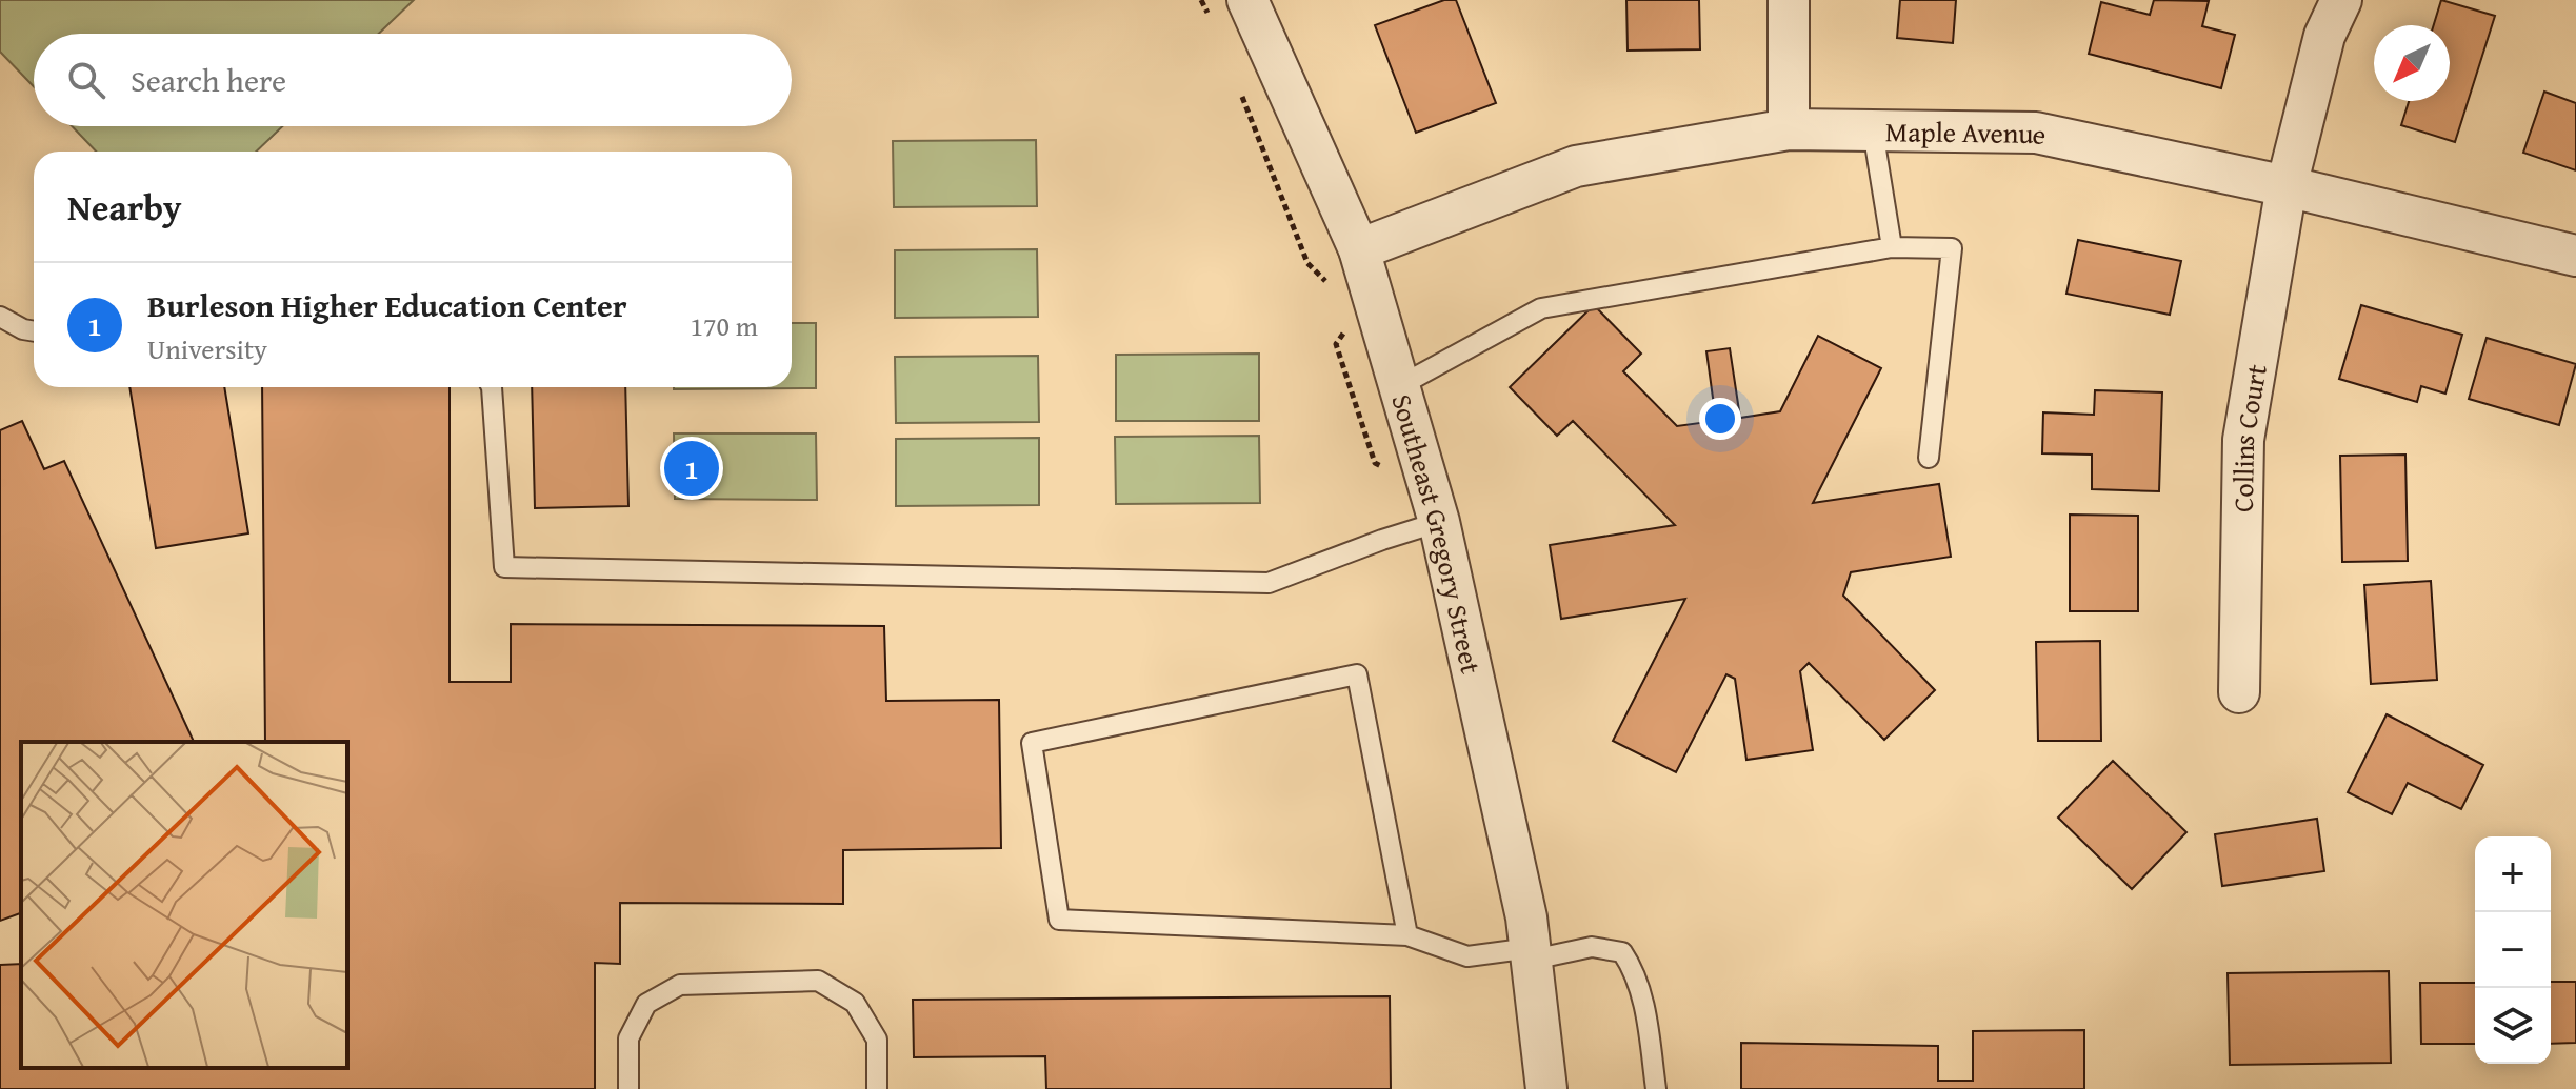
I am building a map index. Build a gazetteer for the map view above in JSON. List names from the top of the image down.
{
  "streets": {
    "street": ["Maple Avenue", "Collins Court", "Southeast Gregory Street"]
  },
  "crossings": [
    ["Maple Avenue", "Collins Court"],
    ["Maple Avenue", "Southeast Gregory Street"]
  ],
  "north": "bottom left",
  "page": {
    "search": "Search here",
    "heading": "Nearby",
    "list": [
      {
        "mark": "1",
        "name": "Burleson Higher Education Center",
        "note": "University",
        "value": "170 m"
      }
    ],
    "pins": "1",
    "map_buttons": ["+", "−"]
  }
}
